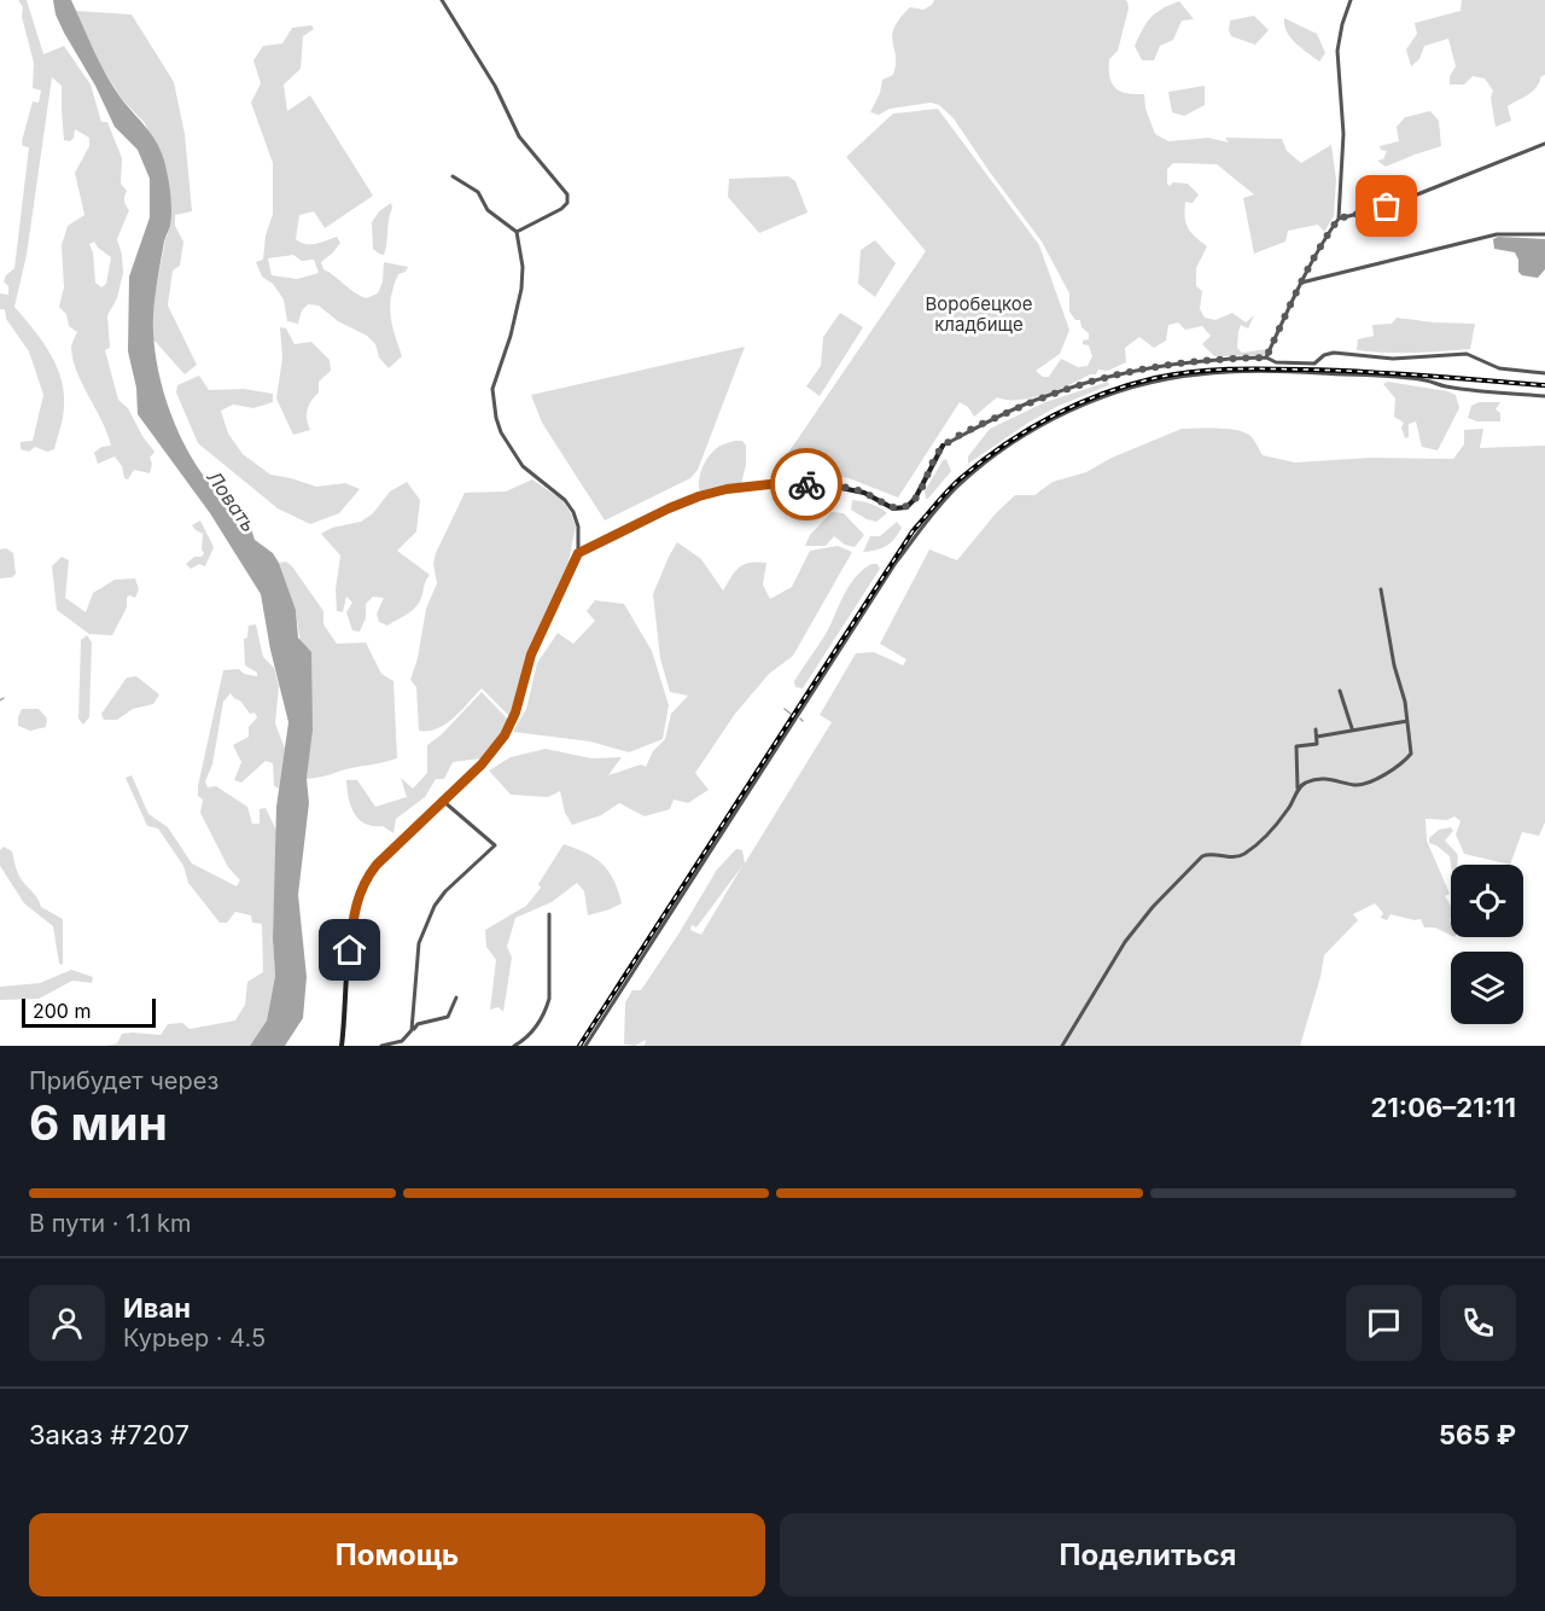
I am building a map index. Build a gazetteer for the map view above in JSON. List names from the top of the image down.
{
  "water": ["Ловать"],
  "parks": ["Воробецкое кладбище"],
  "scale_bar": "200 m",
  "page": {
    "scale": "200 m",
    "heading": ["6 мин", "Прибудет через", "21:06–21:11"],
    "panel": [
      "Иван",
      "Курьер · 4.5",
      "Заказ #7207",
      "565 ₽"
    ],
    "bar": "В пути · 1.1 km",
    "buttons": ["Помощь", "Поделиться"]
  }
}
